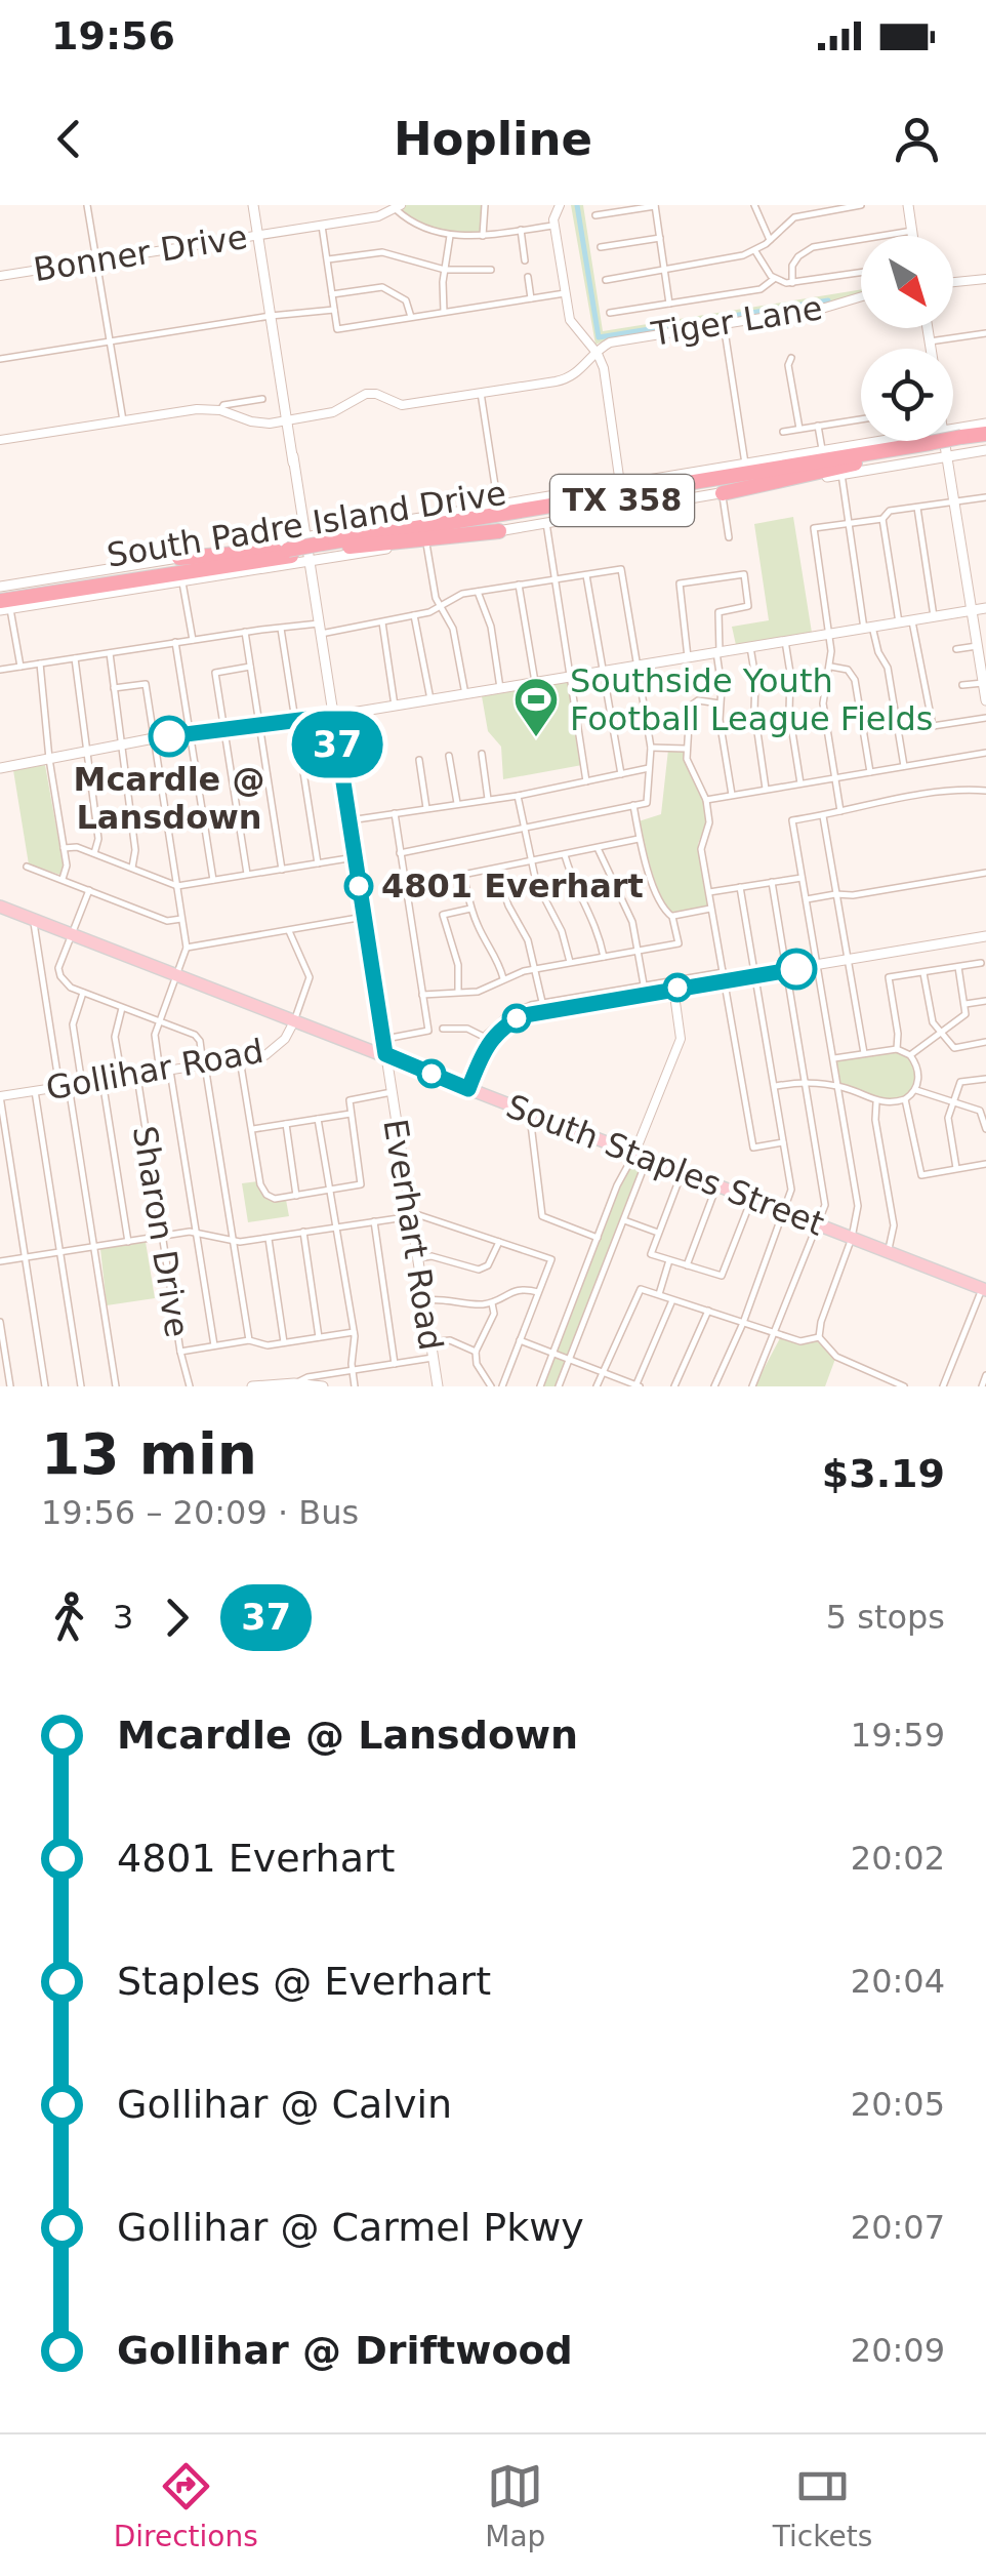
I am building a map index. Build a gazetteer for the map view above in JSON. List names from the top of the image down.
{
  "streets": {
    "highway": ["TX 358", "South Padre Island Drive"],
    "main road": ["South Staples Street", "Everhart Road"],
    "street": [
      "Bonner Drive",
      "Tiger Lane",
      "Gollihar Road",
      "Sharon Drive"
    ]
  },
  "crossings": [
    ["Gollihar Road", "South Staples Street"],
    ["Gollihar Road", "Sharon Drive"],
    ["South Staples Street", "Everhart Road"]
  ],
  "places": {
    "other": ["Mcardle @ Lansdown", "4801 Everhart"],
    "sports": ["Southside Youth Football League Fields"]
  },
  "lines": ["bus line 37"],
  "north": "bottom right",
  "page": {
    "status": "19:56",
    "header": "Hopline",
    "on_map": "37",
    "heading": ["13 min", "19:56 – 20:09 · Bus", "$3.19"],
    "legs": ["3", "37", "5 stops"],
    "list": [
      {
        "name": "Mcardle @ Lansdown",
        "value": "19:59"
      },
      {
        "name": "4801 Everhart",
        "value": "20:02"
      },
      {
        "name": "Staples @ Everhart",
        "value": "20:04"
      },
      {
        "name": "Gollihar @ Calvin",
        "value": "20:05"
      },
      {
        "name": "Gollihar @ Carmel Pkwy",
        "value": "20:07"
      },
      {
        "name": "Gollihar @ Driftwood",
        "value": "20:09"
      }
    ],
    "tabs": ["Directions", "Map", "Tickets"]
  }
}
